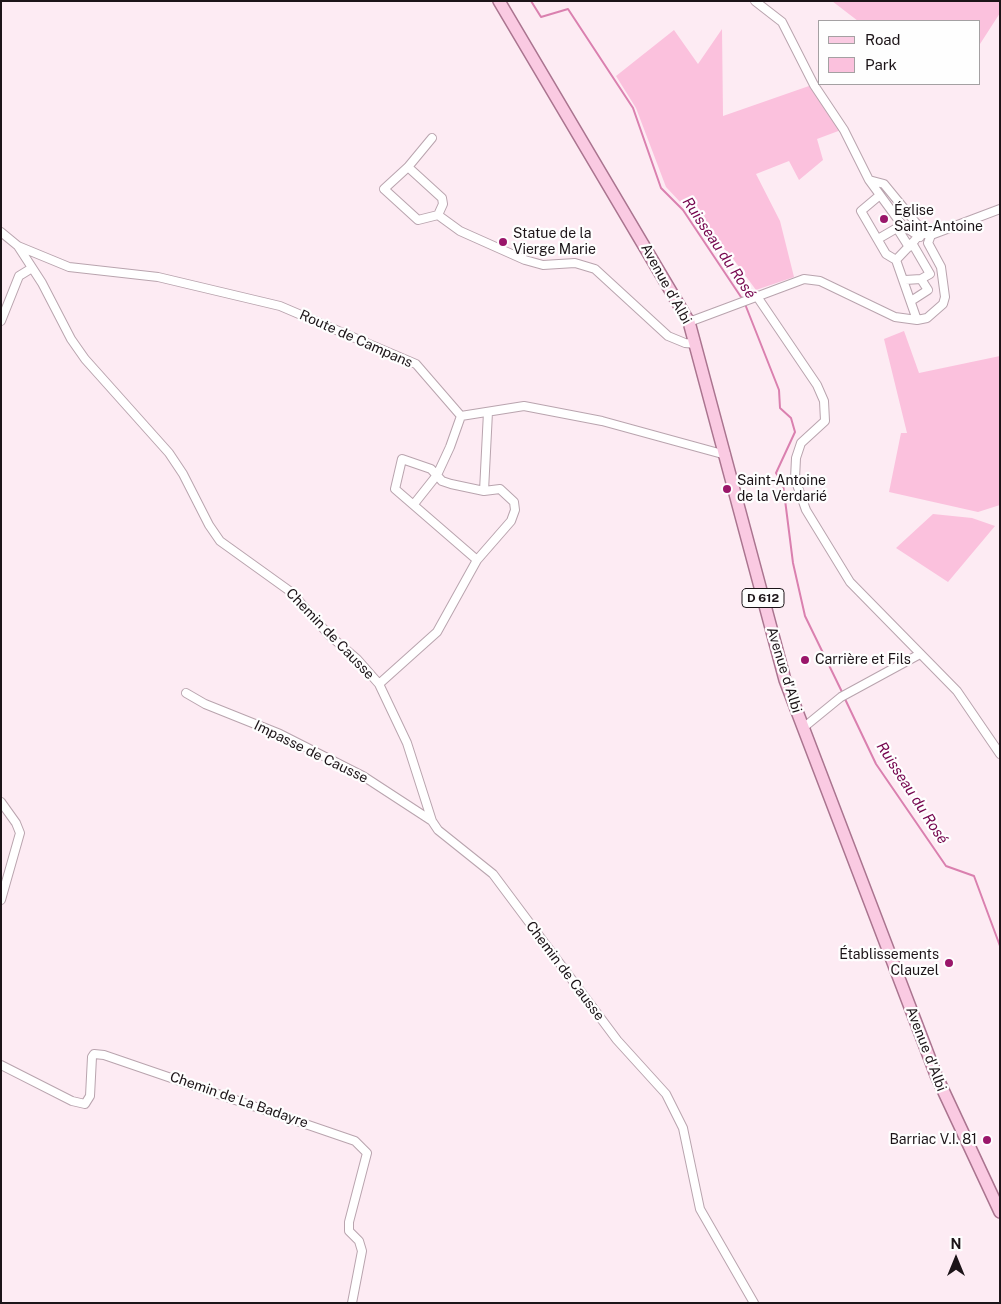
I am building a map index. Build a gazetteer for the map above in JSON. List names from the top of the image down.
{
  "streets": {
    "main road": ["Avenue d'Albi", "D 612"],
    "street": [
      "Route de Campans",
      "Chemin de Causse",
      "Impasse de Causse",
      "Chemin de La Badayre"
    ]
  },
  "crossings": [
    ["Route de Campans", "Chemin de Causse"],
    ["Chemin de Causse", "Impasse de Causse"]
  ],
  "water": ["Ruisseau du Rosé"],
  "places": [
    "Église Saint-Antoine",
    "Statue de la Vierge Marie",
    "Saint-Antoine de la Verdarié",
    "Carrière et Fils",
    "Établissements Clauzel",
    "Barriac V.I. 81"
  ],
  "legend": ["Road", "Park"],
  "north": "top"
}
